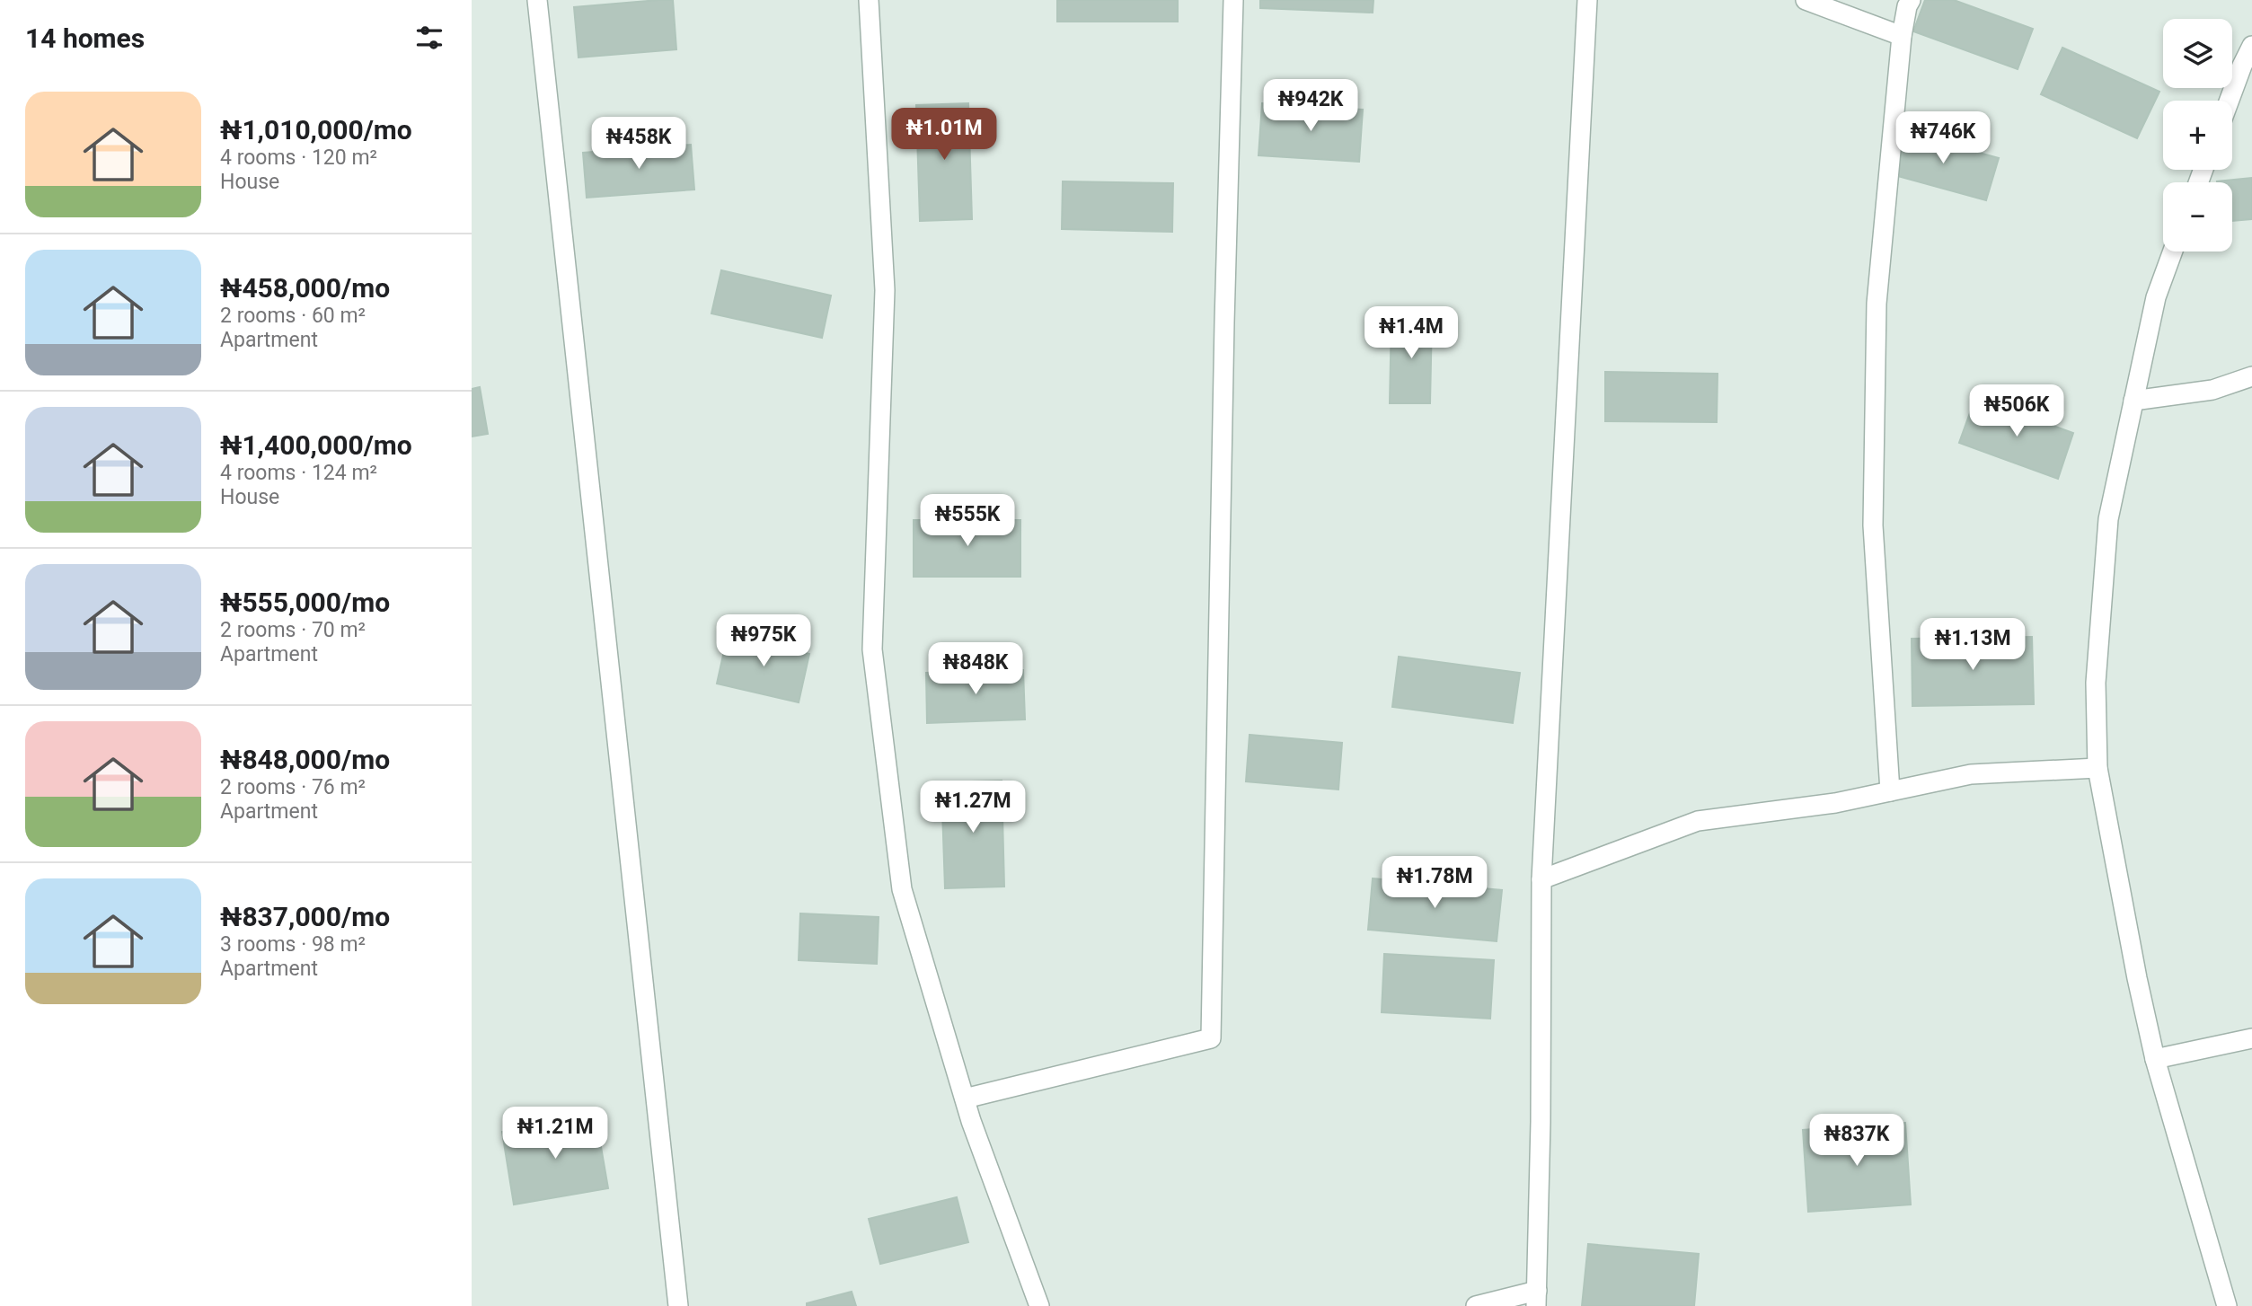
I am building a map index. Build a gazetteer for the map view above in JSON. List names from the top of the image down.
{
  "page": {
    "heading": "14 homes",
    "map_buttons": ["+", "−"],
    "list": [
      {
        "name": "₦1,010,000/mo",
        "note": "4 rooms · 120 m² · House"
      },
      {
        "name": "₦458,000/mo",
        "note": "2 rooms · 60 m² · Apartment"
      },
      {
        "name": "₦1,400,000/mo",
        "note": "4 rooms · 124 m² · House"
      },
      {
        "name": "₦555,000/mo",
        "note": "2 rooms · 70 m² · Apartment"
      },
      {
        "name": "₦848,000/mo",
        "note": "2 rooms · 76 m² · Apartment"
      },
      {
        "name": "₦837,000/mo",
        "note": "3 rooms · 98 m² · Apartment"
      }
    ],
    "price": [
      "₦942K",
      "₦1.01M",
      "₦746K",
      "₦458K",
      "₦1.4M",
      "₦506K",
      "₦555K",
      "₦975K",
      "₦1.13M",
      "₦848K",
      "₦1.27M",
      "₦1.78M",
      "₦1.21M",
      "₦837K"
    ]
  }
}
